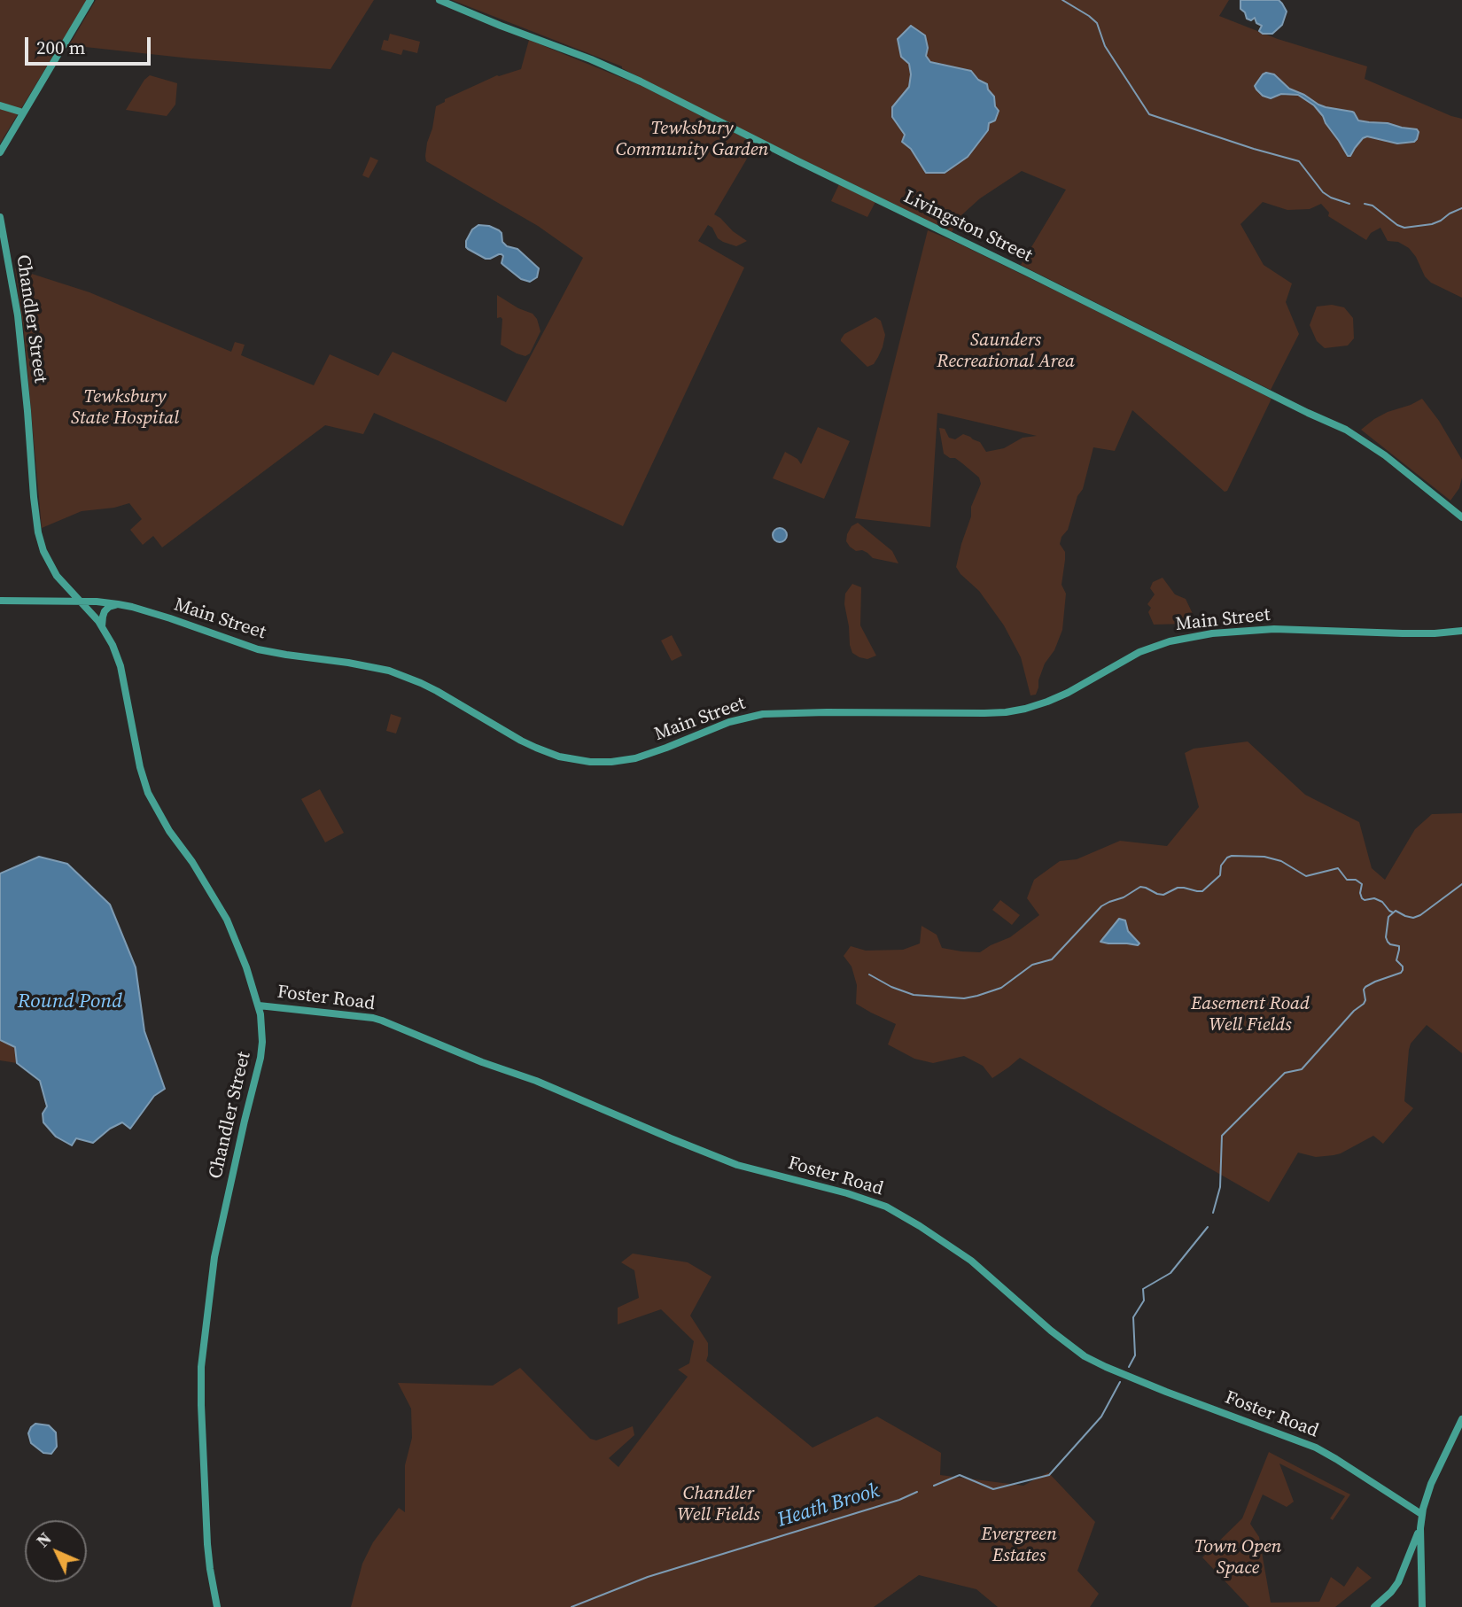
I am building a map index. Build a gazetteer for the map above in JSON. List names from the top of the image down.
{
  "streets": {
    "main road": [
      "Livingston Street",
      "Chandler Street",
      "Main Street",
      "Foster Road"
    ]
  },
  "crossings": [
    ["Chandler Street", "Main Street"],
    ["Chandler Street", "Foster Road"]
  ],
  "water": ["Round Pond", "Heath Brook"],
  "parks": [
    "Tewksbury Community Garden",
    "Saunders Recreational Area",
    "Tewksbury State Hospital",
    "Easement Road Well Fields",
    "Chandler Well Fields",
    "Evergreen Estates",
    "Town Open Space"
  ],
  "scale_bar": "200 m",
  "north": "top left"
}
